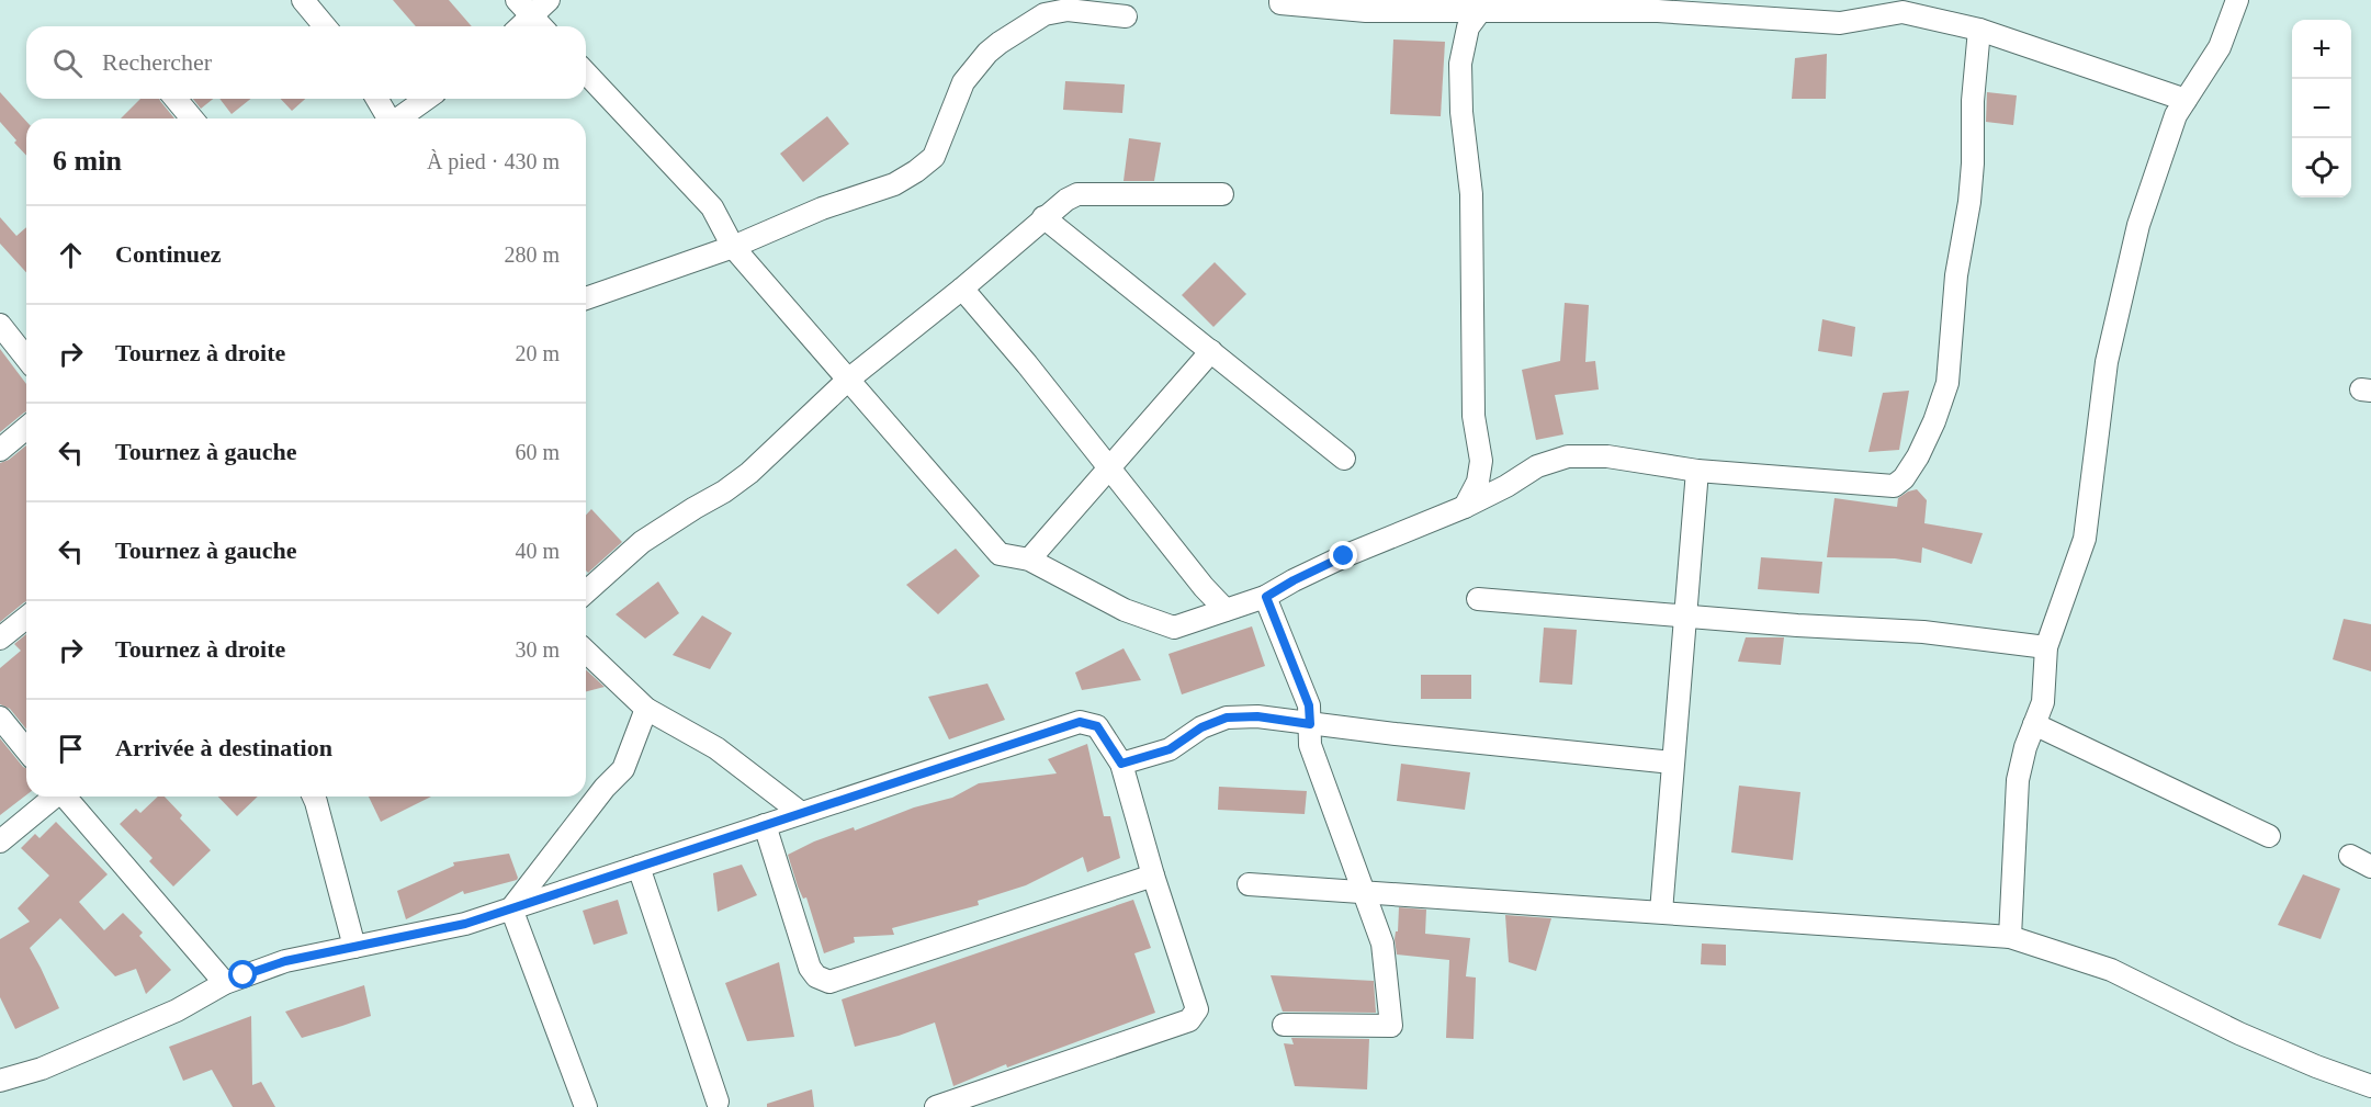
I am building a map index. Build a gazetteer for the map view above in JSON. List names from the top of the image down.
{
  "page": {
    "map_buttons": ["+", "−"],
    "search": "Rechercher",
    "heading": ["6 min", "À pied · 430 m"],
    "list": [
      ["Continuez", "280 m"],
      ["Tournez à droite", "20 m"],
      ["Tournez à gauche", "60 m"],
      ["Tournez à gauche", "40 m"],
      ["Tournez à droite", "30 m"],
      "Arrivée à destination"
    ]
  }
}
